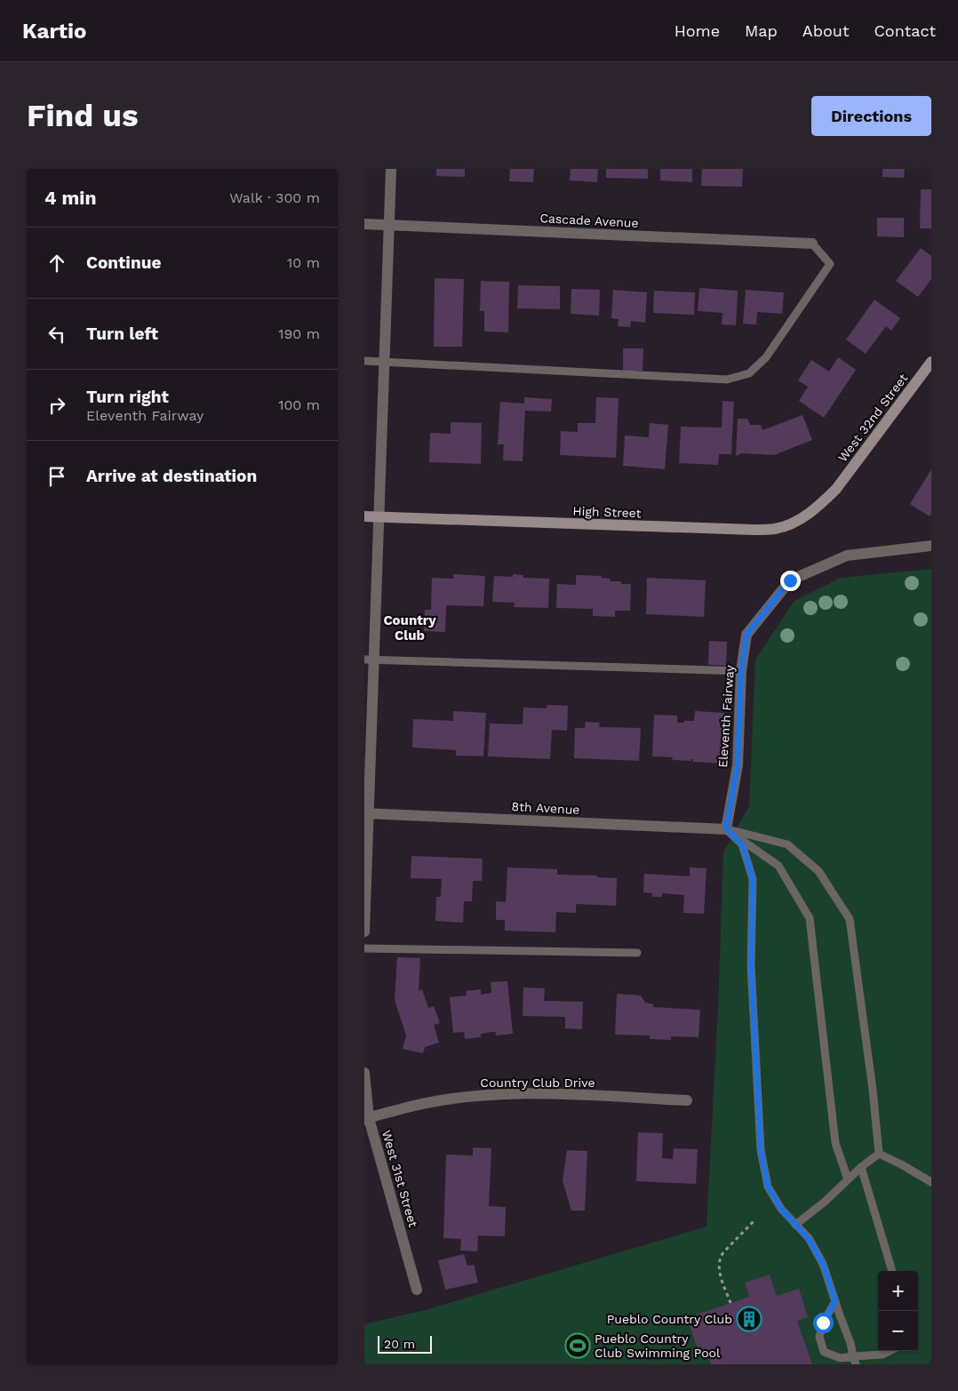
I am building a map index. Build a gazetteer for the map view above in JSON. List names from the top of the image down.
{
  "streets": {
    "street": [
      "Cascade Avenue",
      "West 32nd Street",
      "High Street",
      "Eleventh Fairway",
      "8th Avenue",
      "Country Club Drive",
      "West 31st Street"
    ]
  },
  "crossings": [
    ["West 32nd Street", "High Street"],
    ["Eleventh Fairway", "8th Avenue"],
    ["Country Club Drive", "West 31st Street"]
  ],
  "districts": ["Country Club"],
  "places": {
    "building": ["Pueblo Country Club"],
    "sports": ["Pueblo Country Club Swimming Pool"]
  },
  "scale_bar": "20 m",
  "page": {
    "header": "Kartio",
    "nav": [
      "Home",
      "Map",
      "About",
      "Contact"
    ],
    "buttons": "Directions",
    "title": "Find us",
    "heading": ["4 min", "Walk · 300 m"],
    "list": [
      ["Continue", "10 m"],
      ["Turn left", "190 m"],
      ["Turn right", "Eleventh Fairway", "100 m"],
      "Arrive at destination"
    ],
    "map_buttons": ["+", "−"],
    "scale": "20 m"
  }
}
